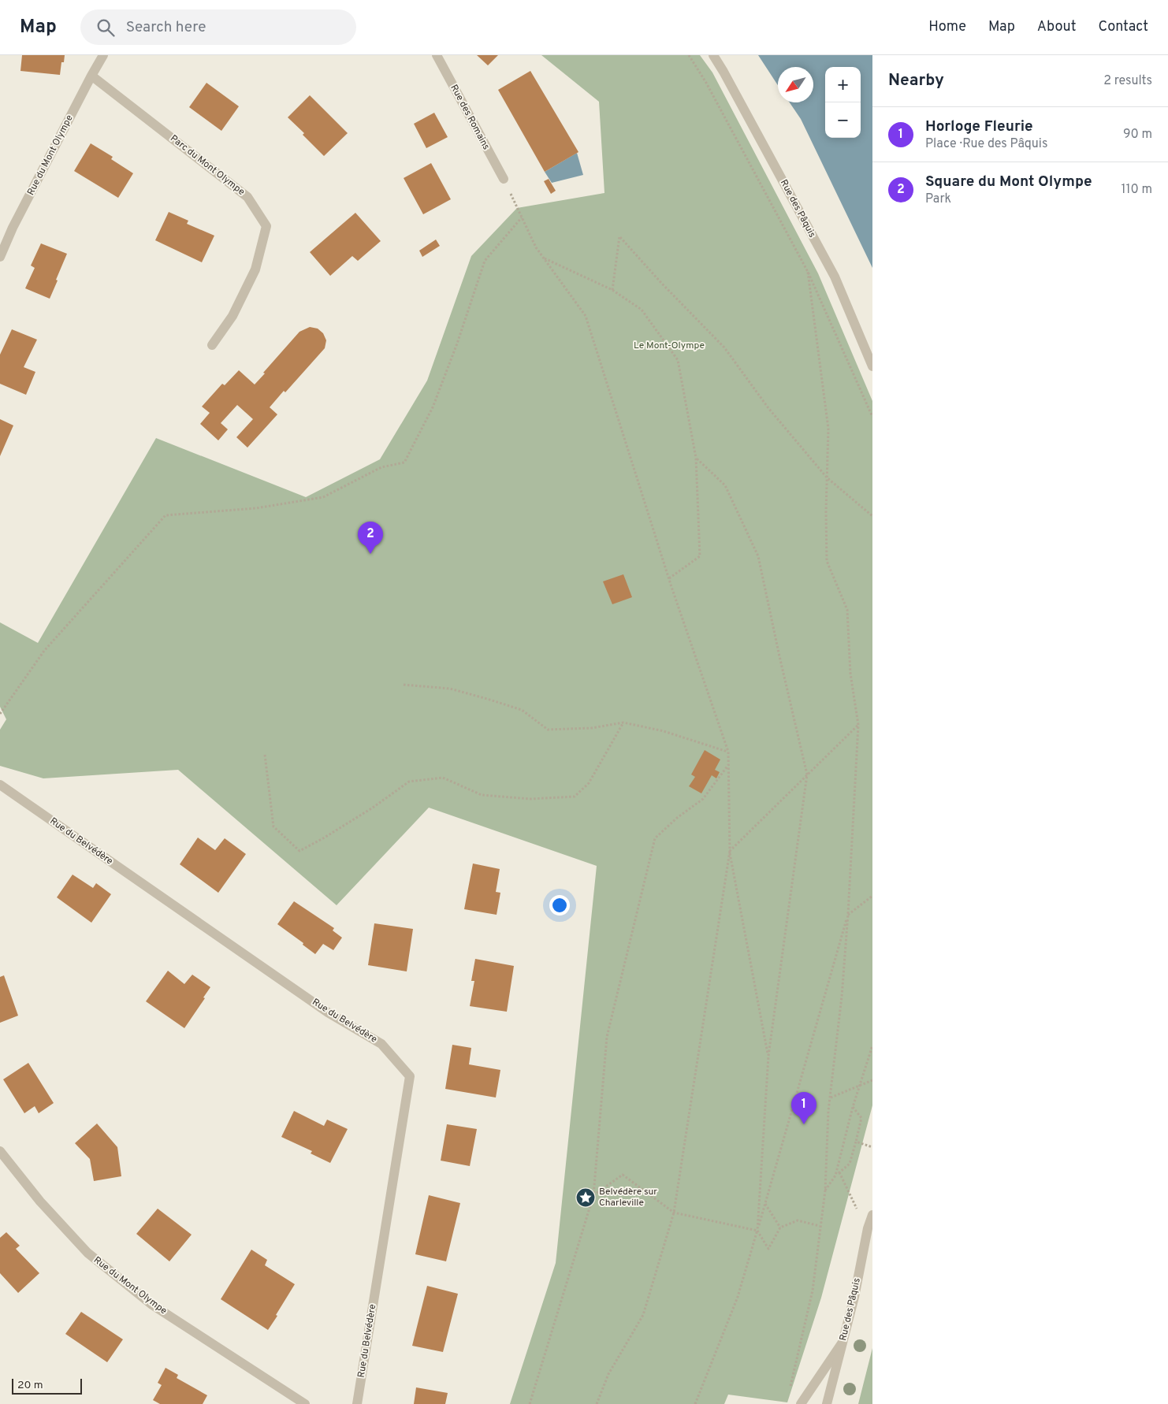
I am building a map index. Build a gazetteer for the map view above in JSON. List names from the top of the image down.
{
  "streets": {
    "street": [
      "Rue des Romains",
      "Rue du Mont Olympe",
      "Parc du Mont Olympe",
      "Rue des Pâquis",
      "Rue du Belvédère"
    ]
  },
  "crossings": [
    ["Rue du Mont Olympe", "Parc du Mont Olympe"]
  ],
  "parks": ["Le Mont-Olympe"],
  "places": {
    "place": ["Belvédère sur Charleville"]
  },
  "scale_bar": "20 m",
  "north": "bottom left",
  "page": {
    "header": "Map",
    "search": "Search here",
    "nav": [
      "Home",
      "Map",
      "About",
      "Contact"
    ],
    "heading": ["Nearby", "2 results"],
    "map_buttons": ["+", "−"],
    "list": [
      {
        "mark": "1",
        "name": "Horloge Fleurie",
        "note": "Place · Rue des Pâquis",
        "value": "90 m"
      },
      {
        "mark": "2",
        "name": "Square du Mont Olympe",
        "note": "Park",
        "value": "110 m"
      }
    ],
    "pins": ["2", "1"],
    "scale": "20 m"
  }
}
